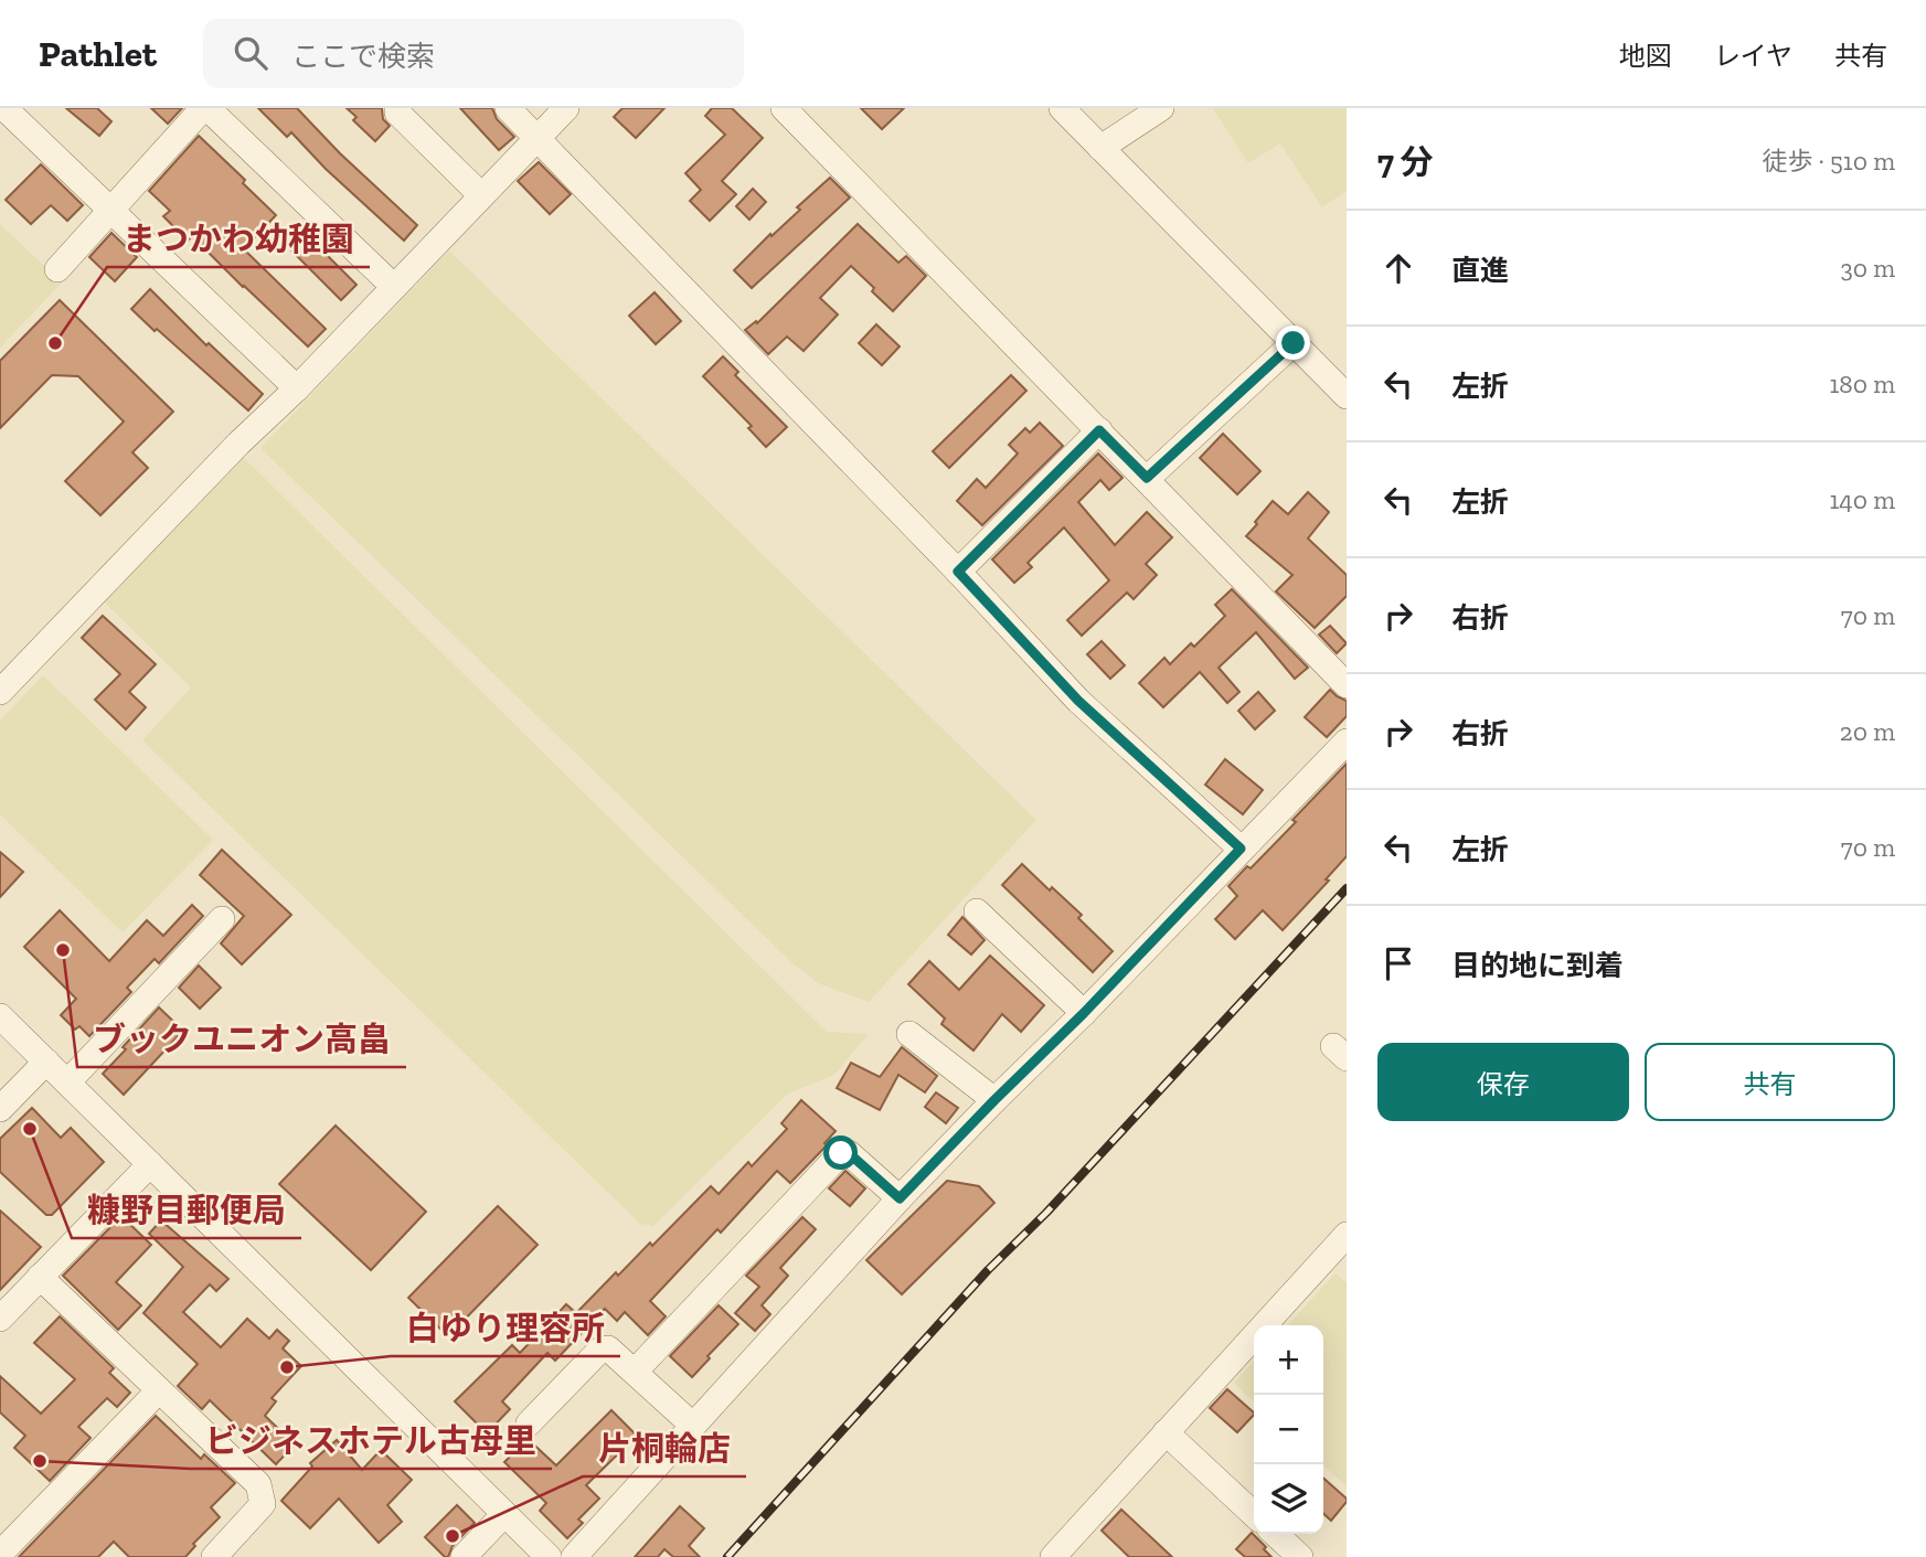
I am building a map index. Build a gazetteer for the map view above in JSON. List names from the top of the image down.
{
  "places": [
    "まつかわ幼稚園",
    "ブックユニオン高畠",
    "糠野目郵便局",
    "白ゆり理容所",
    "ビジネスホテル古母里",
    "片桐輪店"
  ],
  "page": {
    "header": "Pathlet",
    "search": "ここで検索",
    "nav": ["地図", "レイヤ", "共有"],
    "heading": ["7 分", "徒歩 · 510 m"],
    "list": [
      ["直進", "30 m"],
      ["左折", "180 m"],
      ["左折", "140 m"],
      ["右折", "70 m"],
      ["右折", "20 m"],
      ["左折", "70 m"],
      "目的地に到着"
    ],
    "buttons": ["保存", "共有"],
    "map_buttons": ["+", "−"]
  }
}
